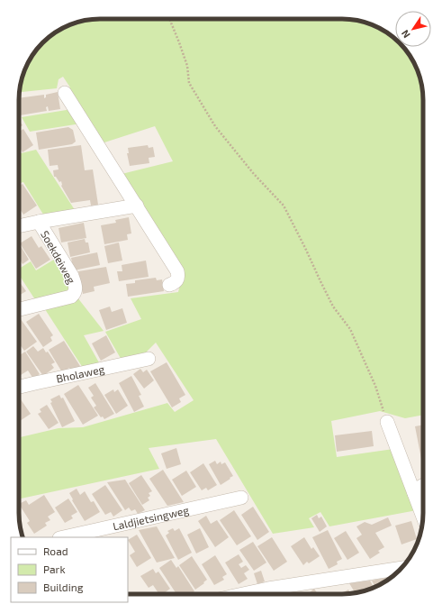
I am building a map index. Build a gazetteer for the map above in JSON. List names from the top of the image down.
{
  "streets": {
    "street": ["Soekdeiweg", "Bholaweg", "Laldjietsingweg"]
  },
  "legend": ["Road", "Park", "Building"],
  "north": "bottom left"
}
